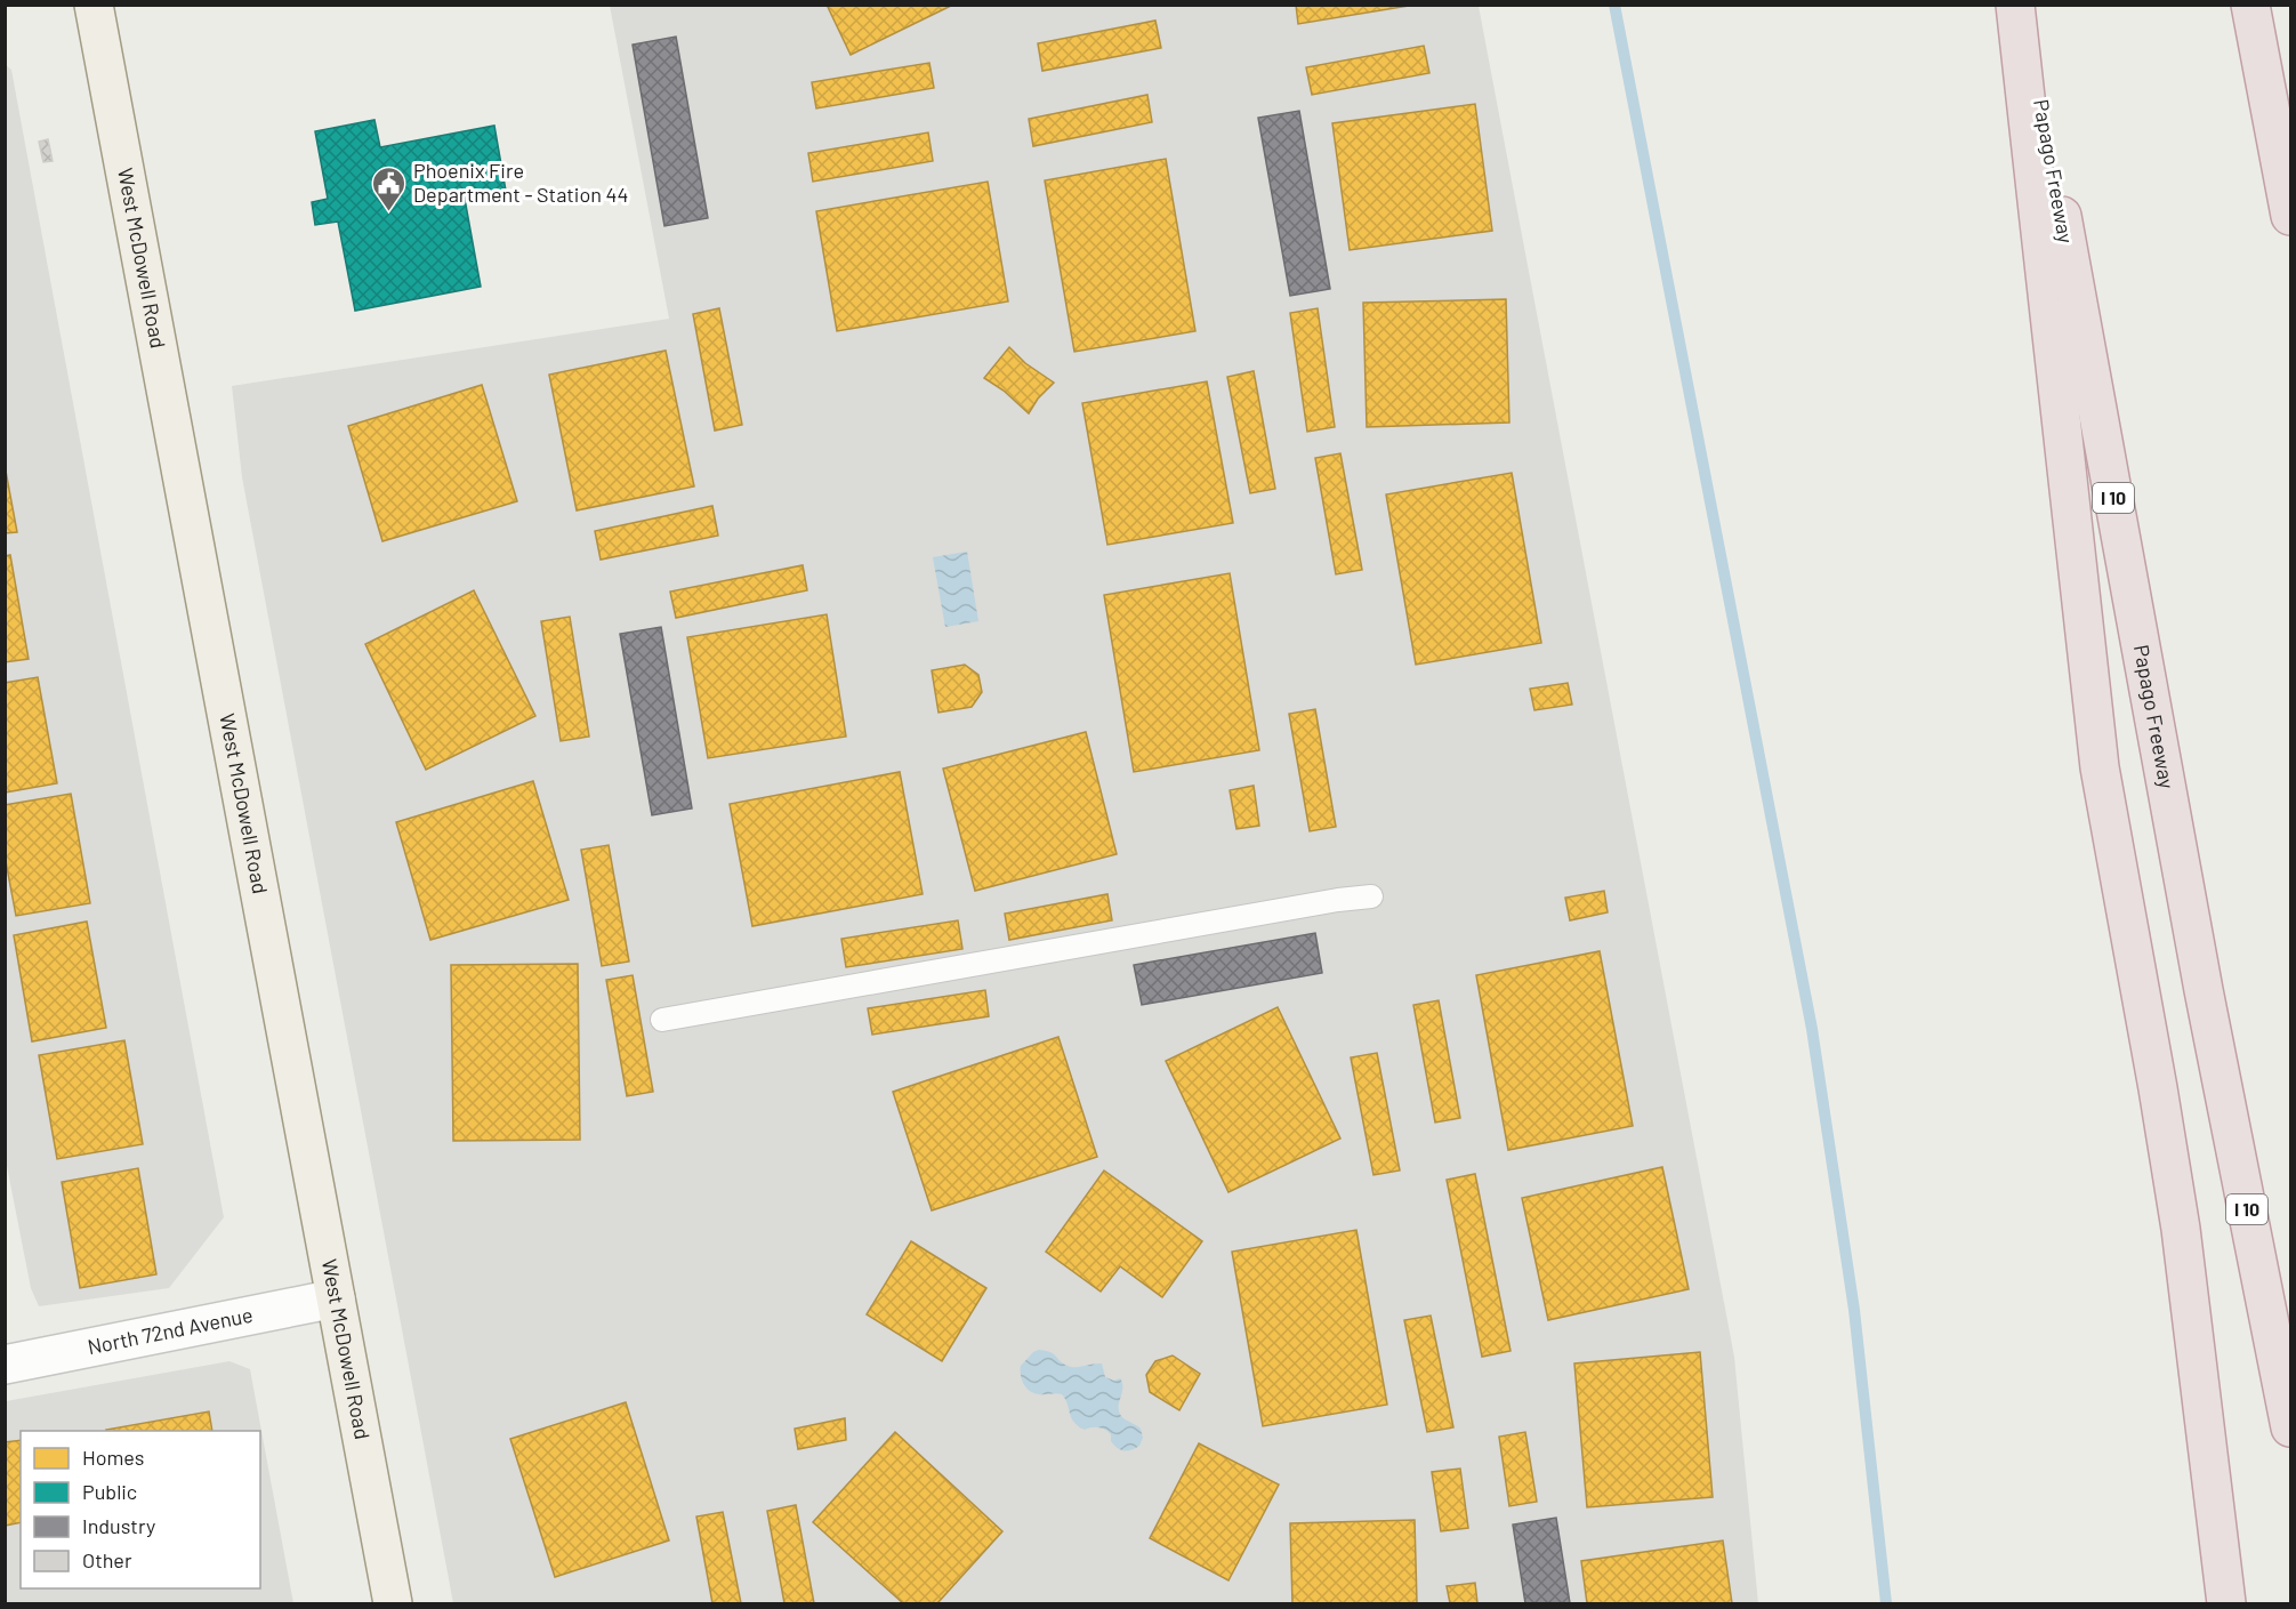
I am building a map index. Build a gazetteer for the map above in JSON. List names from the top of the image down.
{
  "streets": {
    "highway": ["Papago Freeway", "I 10"],
    "main road": ["West McDowell Road"],
    "street": ["North 72nd Avenue"]
  },
  "crossings": [
    ["West McDowell Road", "North 72nd Avenue"]
  ],
  "places": {
    "public building": ["Phoenix Fire Department - Station 44"]
  },
  "legend": [
    "Homes",
    "Public",
    "Industry",
    "Other"
  ]
}
